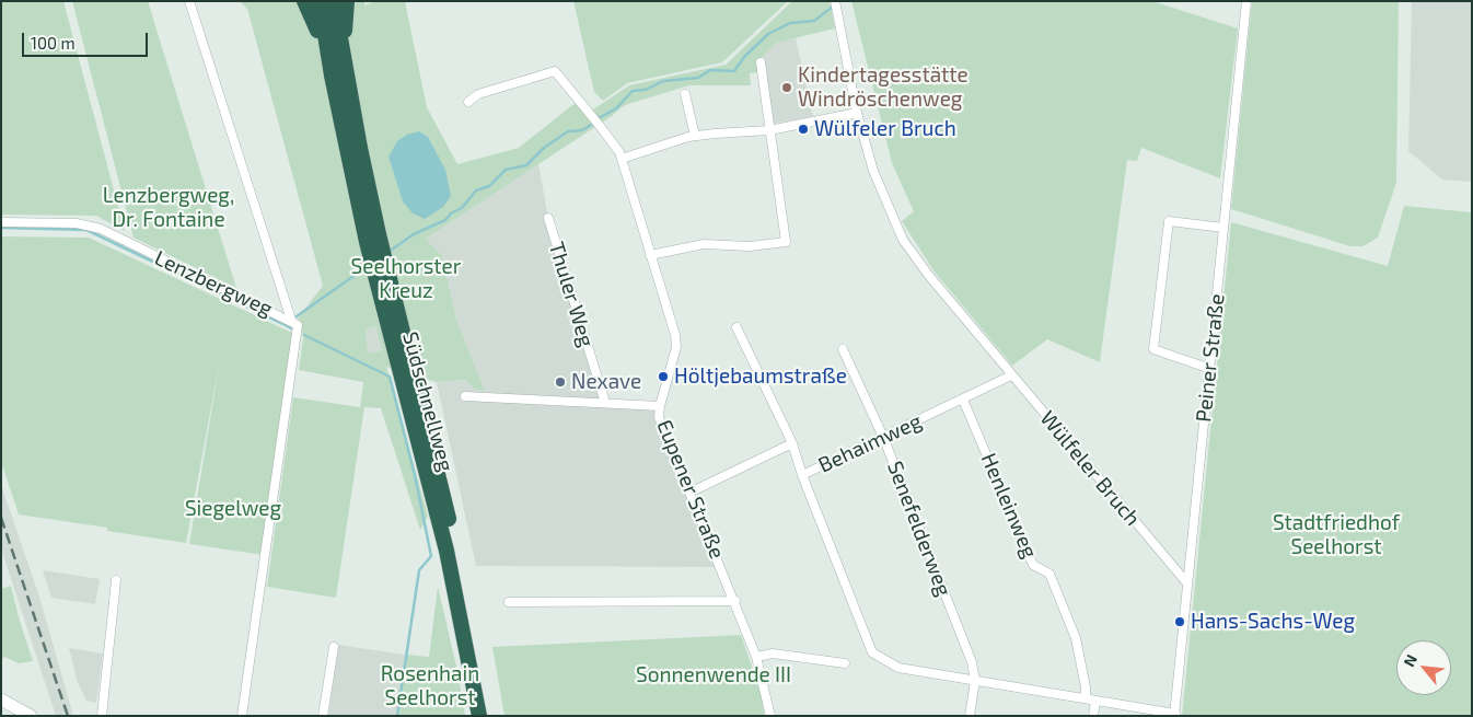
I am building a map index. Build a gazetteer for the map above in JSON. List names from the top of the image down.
{
  "streets": {
    "highway": ["Südschnellweg"],
    "street": [
      "Lenzbergweg",
      "Thuler Weg",
      "Peiner Straße",
      "Behaimweg",
      "Wülfeler Bruch",
      "Eupener Straße",
      "Henleinweg",
      "Senefelderweg"
    ]
  },
  "crossings": [
    ["Thuler Weg", "Eupener Straße"],
    ["Peiner Straße", "Wülfeler Bruch"],
    ["Behaimweg", "Wülfeler Bruch"],
    ["Behaimweg", "Eupener Straße"],
    ["Behaimweg", "Henleinweg"],
    ["Behaimweg", "Senefelderweg"]
  ],
  "parks": [
    "Lenzbergweg, Dr. Fontaine",
    "Seelhorster Kreuz",
    "Siegelweg",
    "Stadtfriedhof Seelhorst",
    "Rosenhain Seelhorst",
    "Sonnenwende III"
  ],
  "places": [
    "Kindertagesstätte Windröschenweg",
    "Wülfeler Bruch",
    "Höltjebaumstraße",
    "Nexave",
    "Hans-Sachs-Weg"
  ],
  "scale_bar": "100 m",
  "north": "top left"
}
